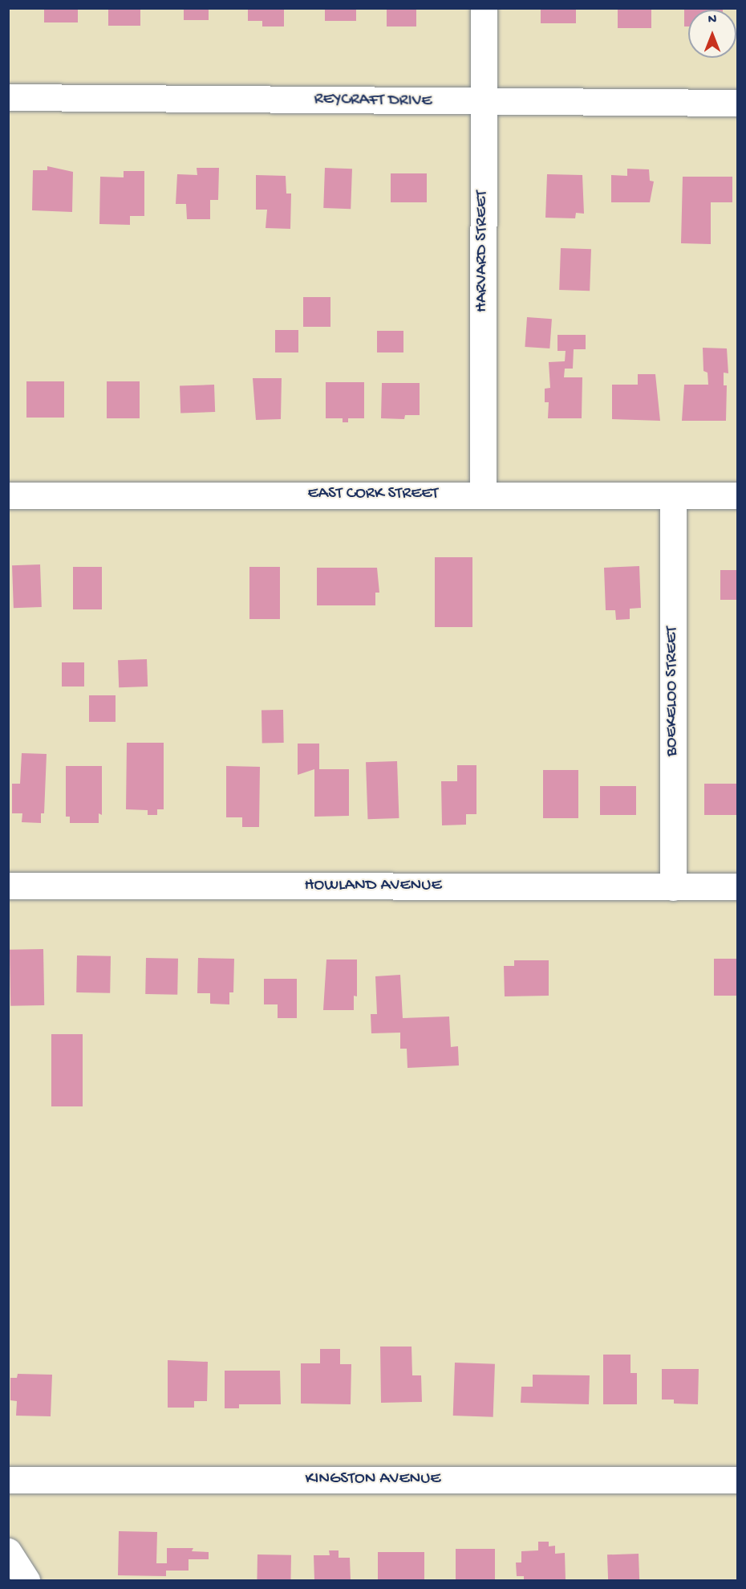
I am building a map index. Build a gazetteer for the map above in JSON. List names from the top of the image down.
{
  "streets": {
    "street": [
      "REYCRAFT DRIVE",
      "HARVARD STREET",
      "EAST CORK STREET",
      "BOEKELOO STREET",
      "HOWLAND AVENUE",
      "KINGSTON AVENUE"
    ]
  },
  "crossings": [
    ["REYCRAFT DRIVE", "HARVARD STREET"],
    ["HARVARD STREET", "EAST CORK STREET"],
    ["EAST CORK STREET", "BOEKELOO STREET"],
    ["BOEKELOO STREET", "HOWLAND AVENUE"]
  ],
  "north": "top"
}
